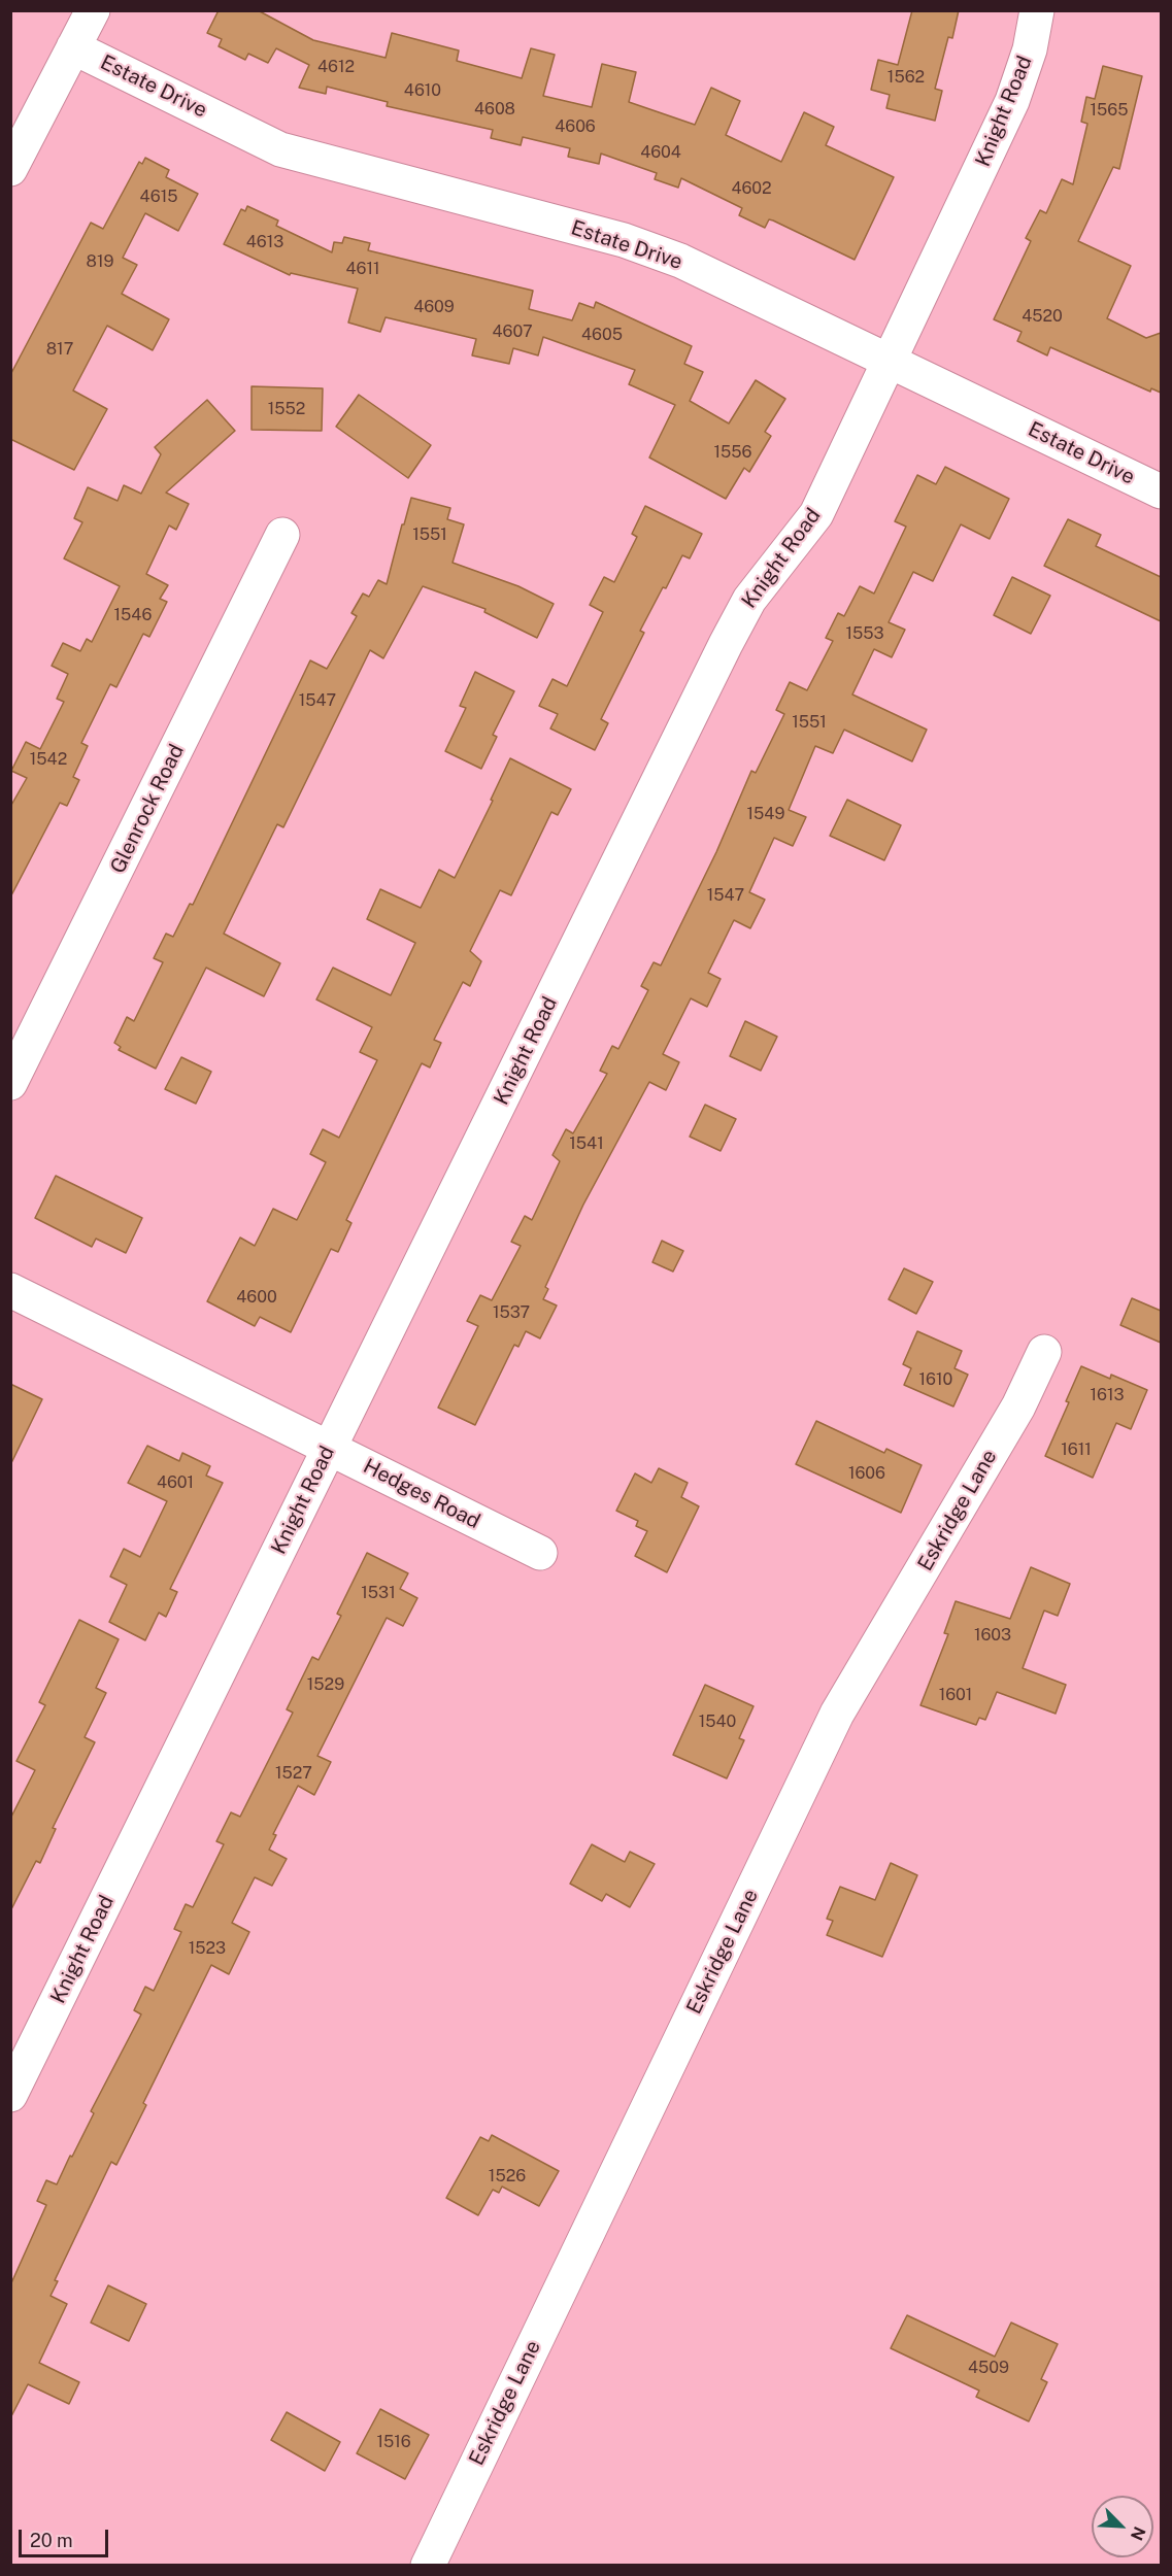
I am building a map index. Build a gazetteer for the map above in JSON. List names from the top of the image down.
{
  "streets": {
    "street": [
      "Estate Drive",
      "Knight Road",
      "Glenrock Road",
      "Hedges Road",
      "Eskridge Lane"
    ]
  },
  "crossings": [
    ["Estate Drive", "Knight Road"],
    ["Knight Road", "Hedges Road"]
  ],
  "house_numbers": [
    "4612",
    "1562",
    "4610",
    "4608",
    "1565",
    "4606",
    "4604",
    "4602",
    "4615",
    "4613",
    "819",
    "4611",
    "4609",
    "4520",
    "4607",
    "4605",
    "817",
    "1552",
    "1556",
    "1551",
    "1546",
    "1553",
    "1547",
    "1551",
    "1542",
    "1549",
    "1547",
    "1541",
    "4600",
    "1537",
    "1610",
    "1613",
    "1611",
    "1606",
    "4601",
    "1531",
    "1603",
    "1529",
    "1601",
    "1540",
    "1527",
    "1523",
    "1526",
    "4509",
    "1516"
  ],
  "scale_bar": "20 m",
  "north": "bottom right"
}
